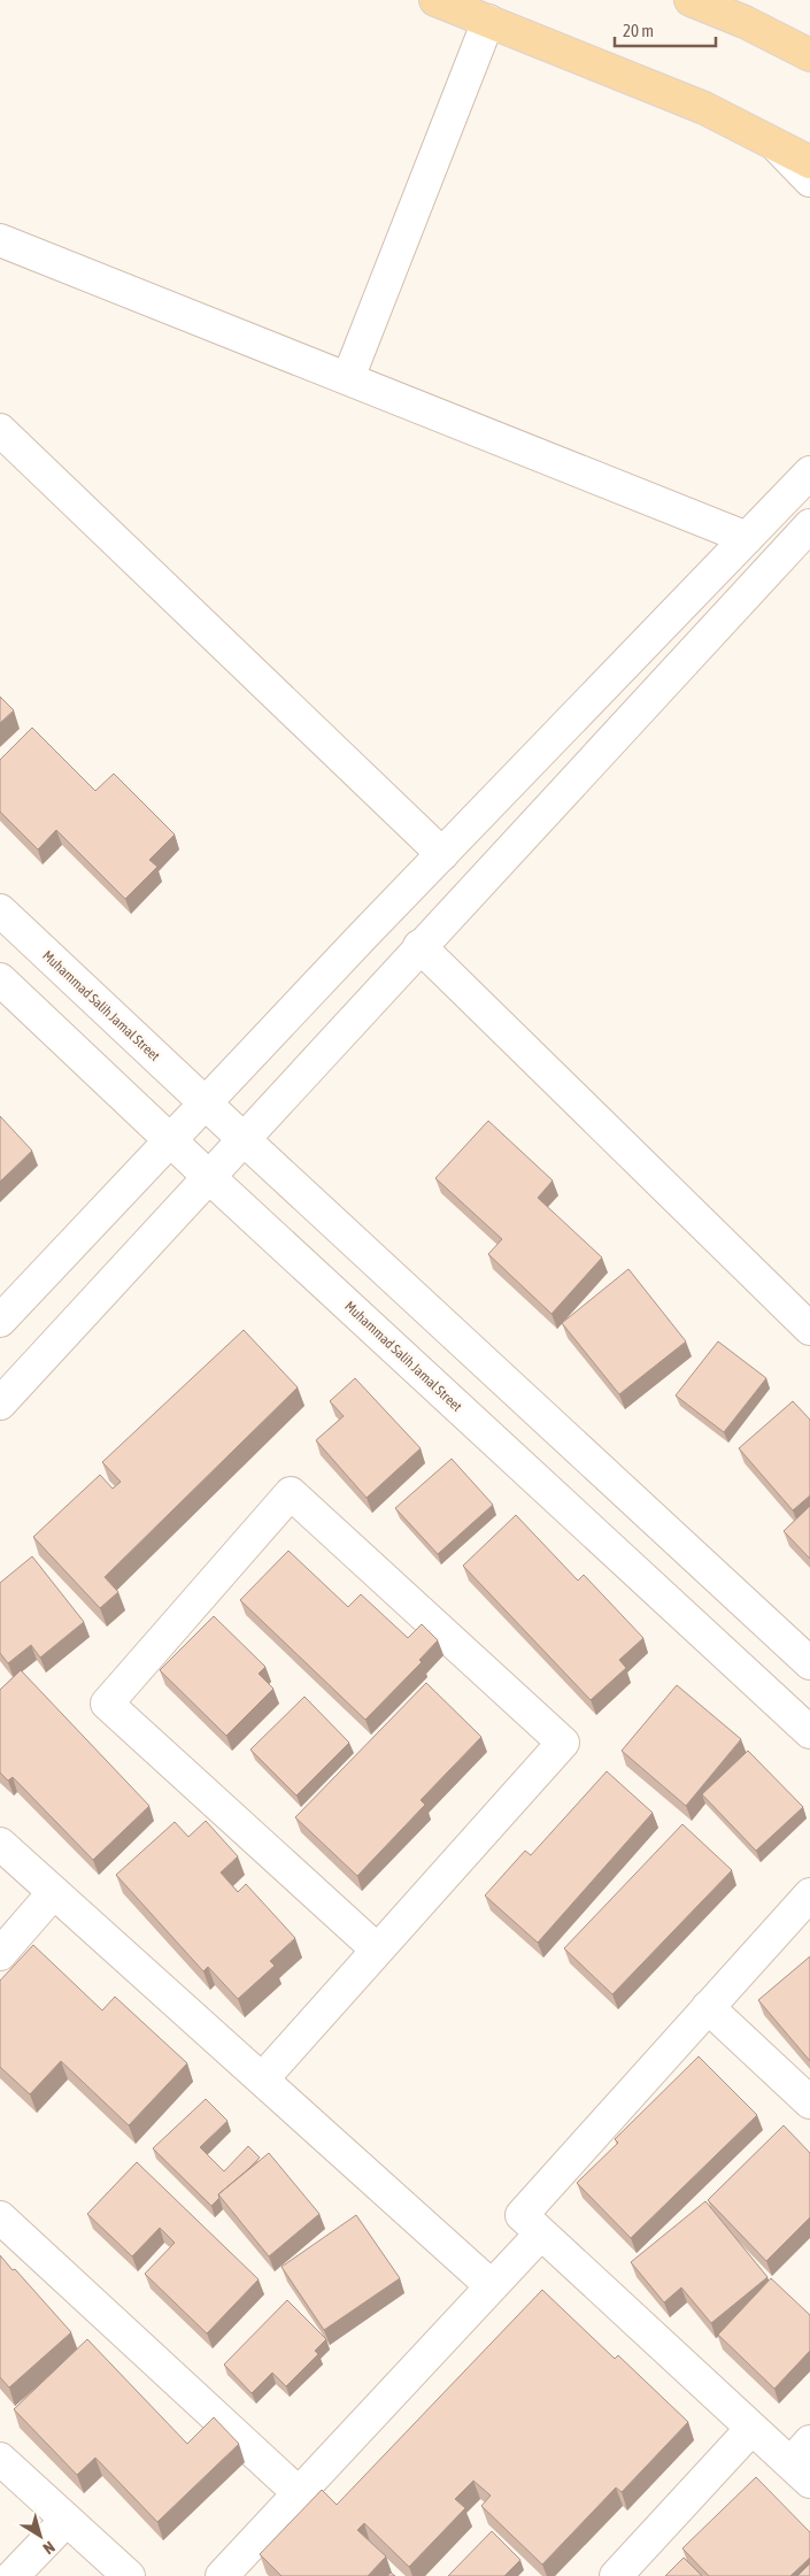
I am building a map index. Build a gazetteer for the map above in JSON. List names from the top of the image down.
{
  "streets": {
    "street": ["Muhammad Salih Jamal Street"]
  },
  "scale_bar": "20 m",
  "north": "bottom right"
}
